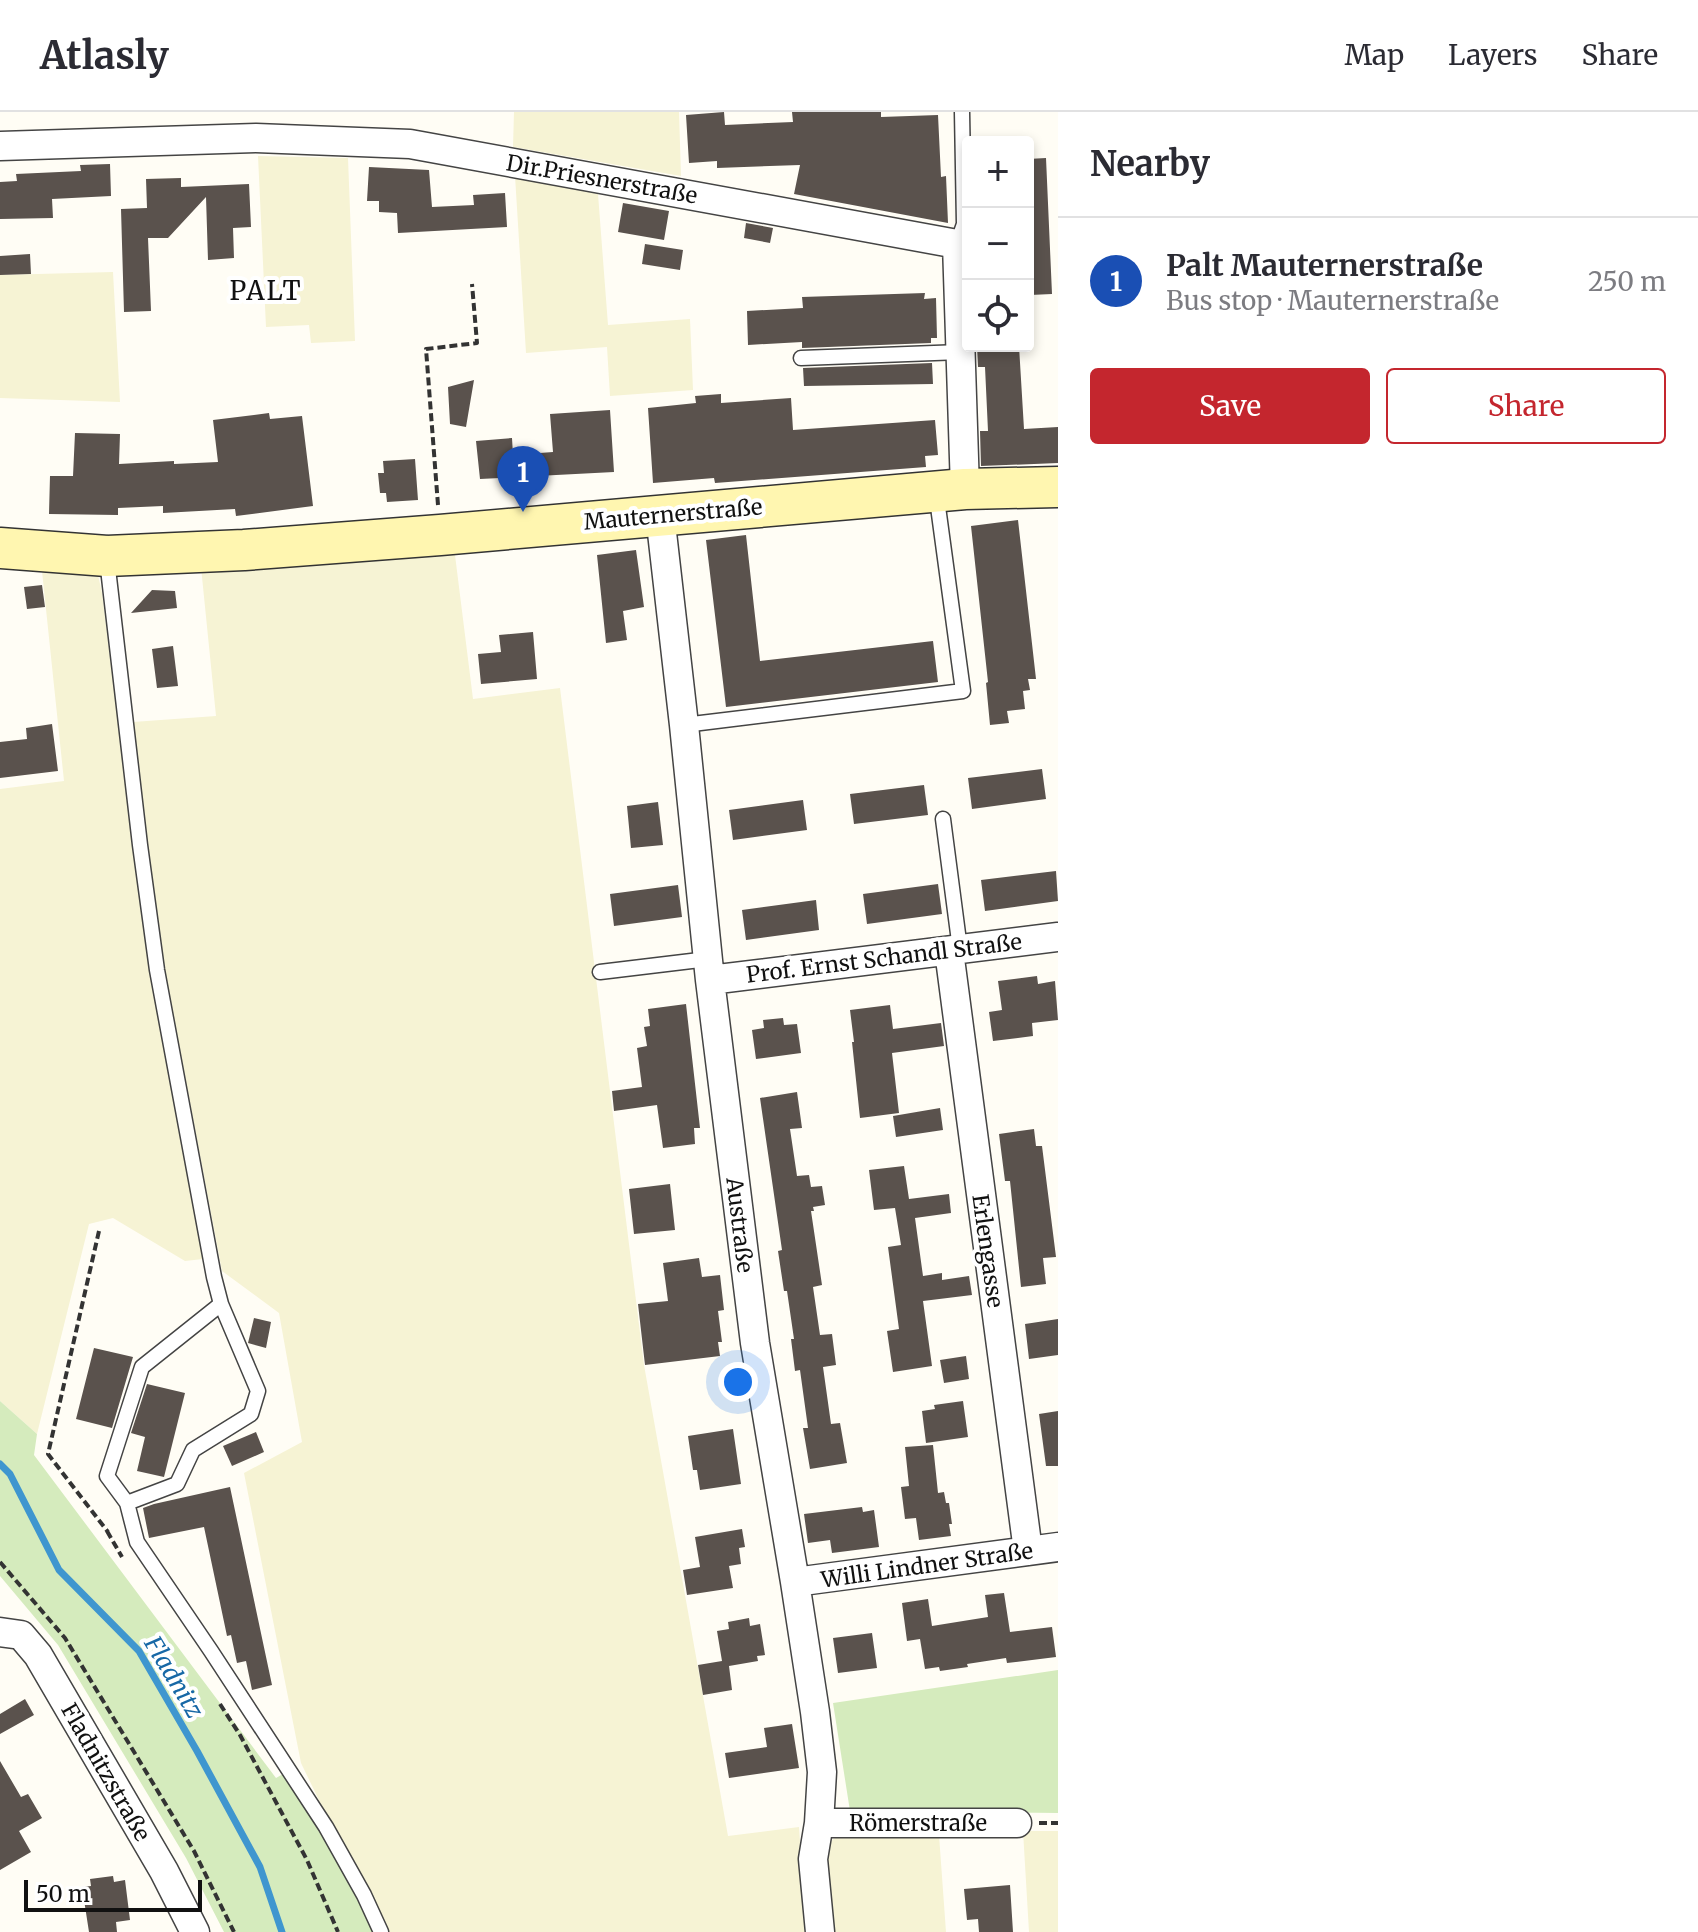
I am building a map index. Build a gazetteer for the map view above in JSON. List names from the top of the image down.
{
  "streets": {
    "street": [
      "Dir.Priesnerstraße",
      "Mauternerstraße",
      "Prof. Ernst Schandl Straße",
      "Austraße",
      "Erlengasse",
      "Willi Lindner Straße",
      "Fladnitzstraße",
      "Römerstraße"
    ]
  },
  "crossings": [
    ["Mauternerstraße", "Austraße"],
    ["Prof. Ernst Schandl Straße", "Austraße"],
    ["Prof. Ernst Schandl Straße", "Erlengasse"],
    ["Austraße", "Willi Lindner Straße"],
    ["Austraße", "Römerstraße"],
    ["Erlengasse", "Willi Lindner Straße"]
  ],
  "districts": ["PALT"],
  "water": ["Fladnitz"],
  "scale_bar": "50 m",
  "page": {
    "header": "Atlasly",
    "nav": ["Map", "Layers", "Share"],
    "heading": "Nearby",
    "map_buttons": ["+", "−"],
    "list": [
      {
        "mark": "1",
        "name": "Palt Mauternerstraße",
        "note": "Bus stop · Mauternerstraße",
        "value": "250 m"
      }
    ],
    "buttons": ["Save", "Share"],
    "pins": "1",
    "scale": "50 m"
  }
}
